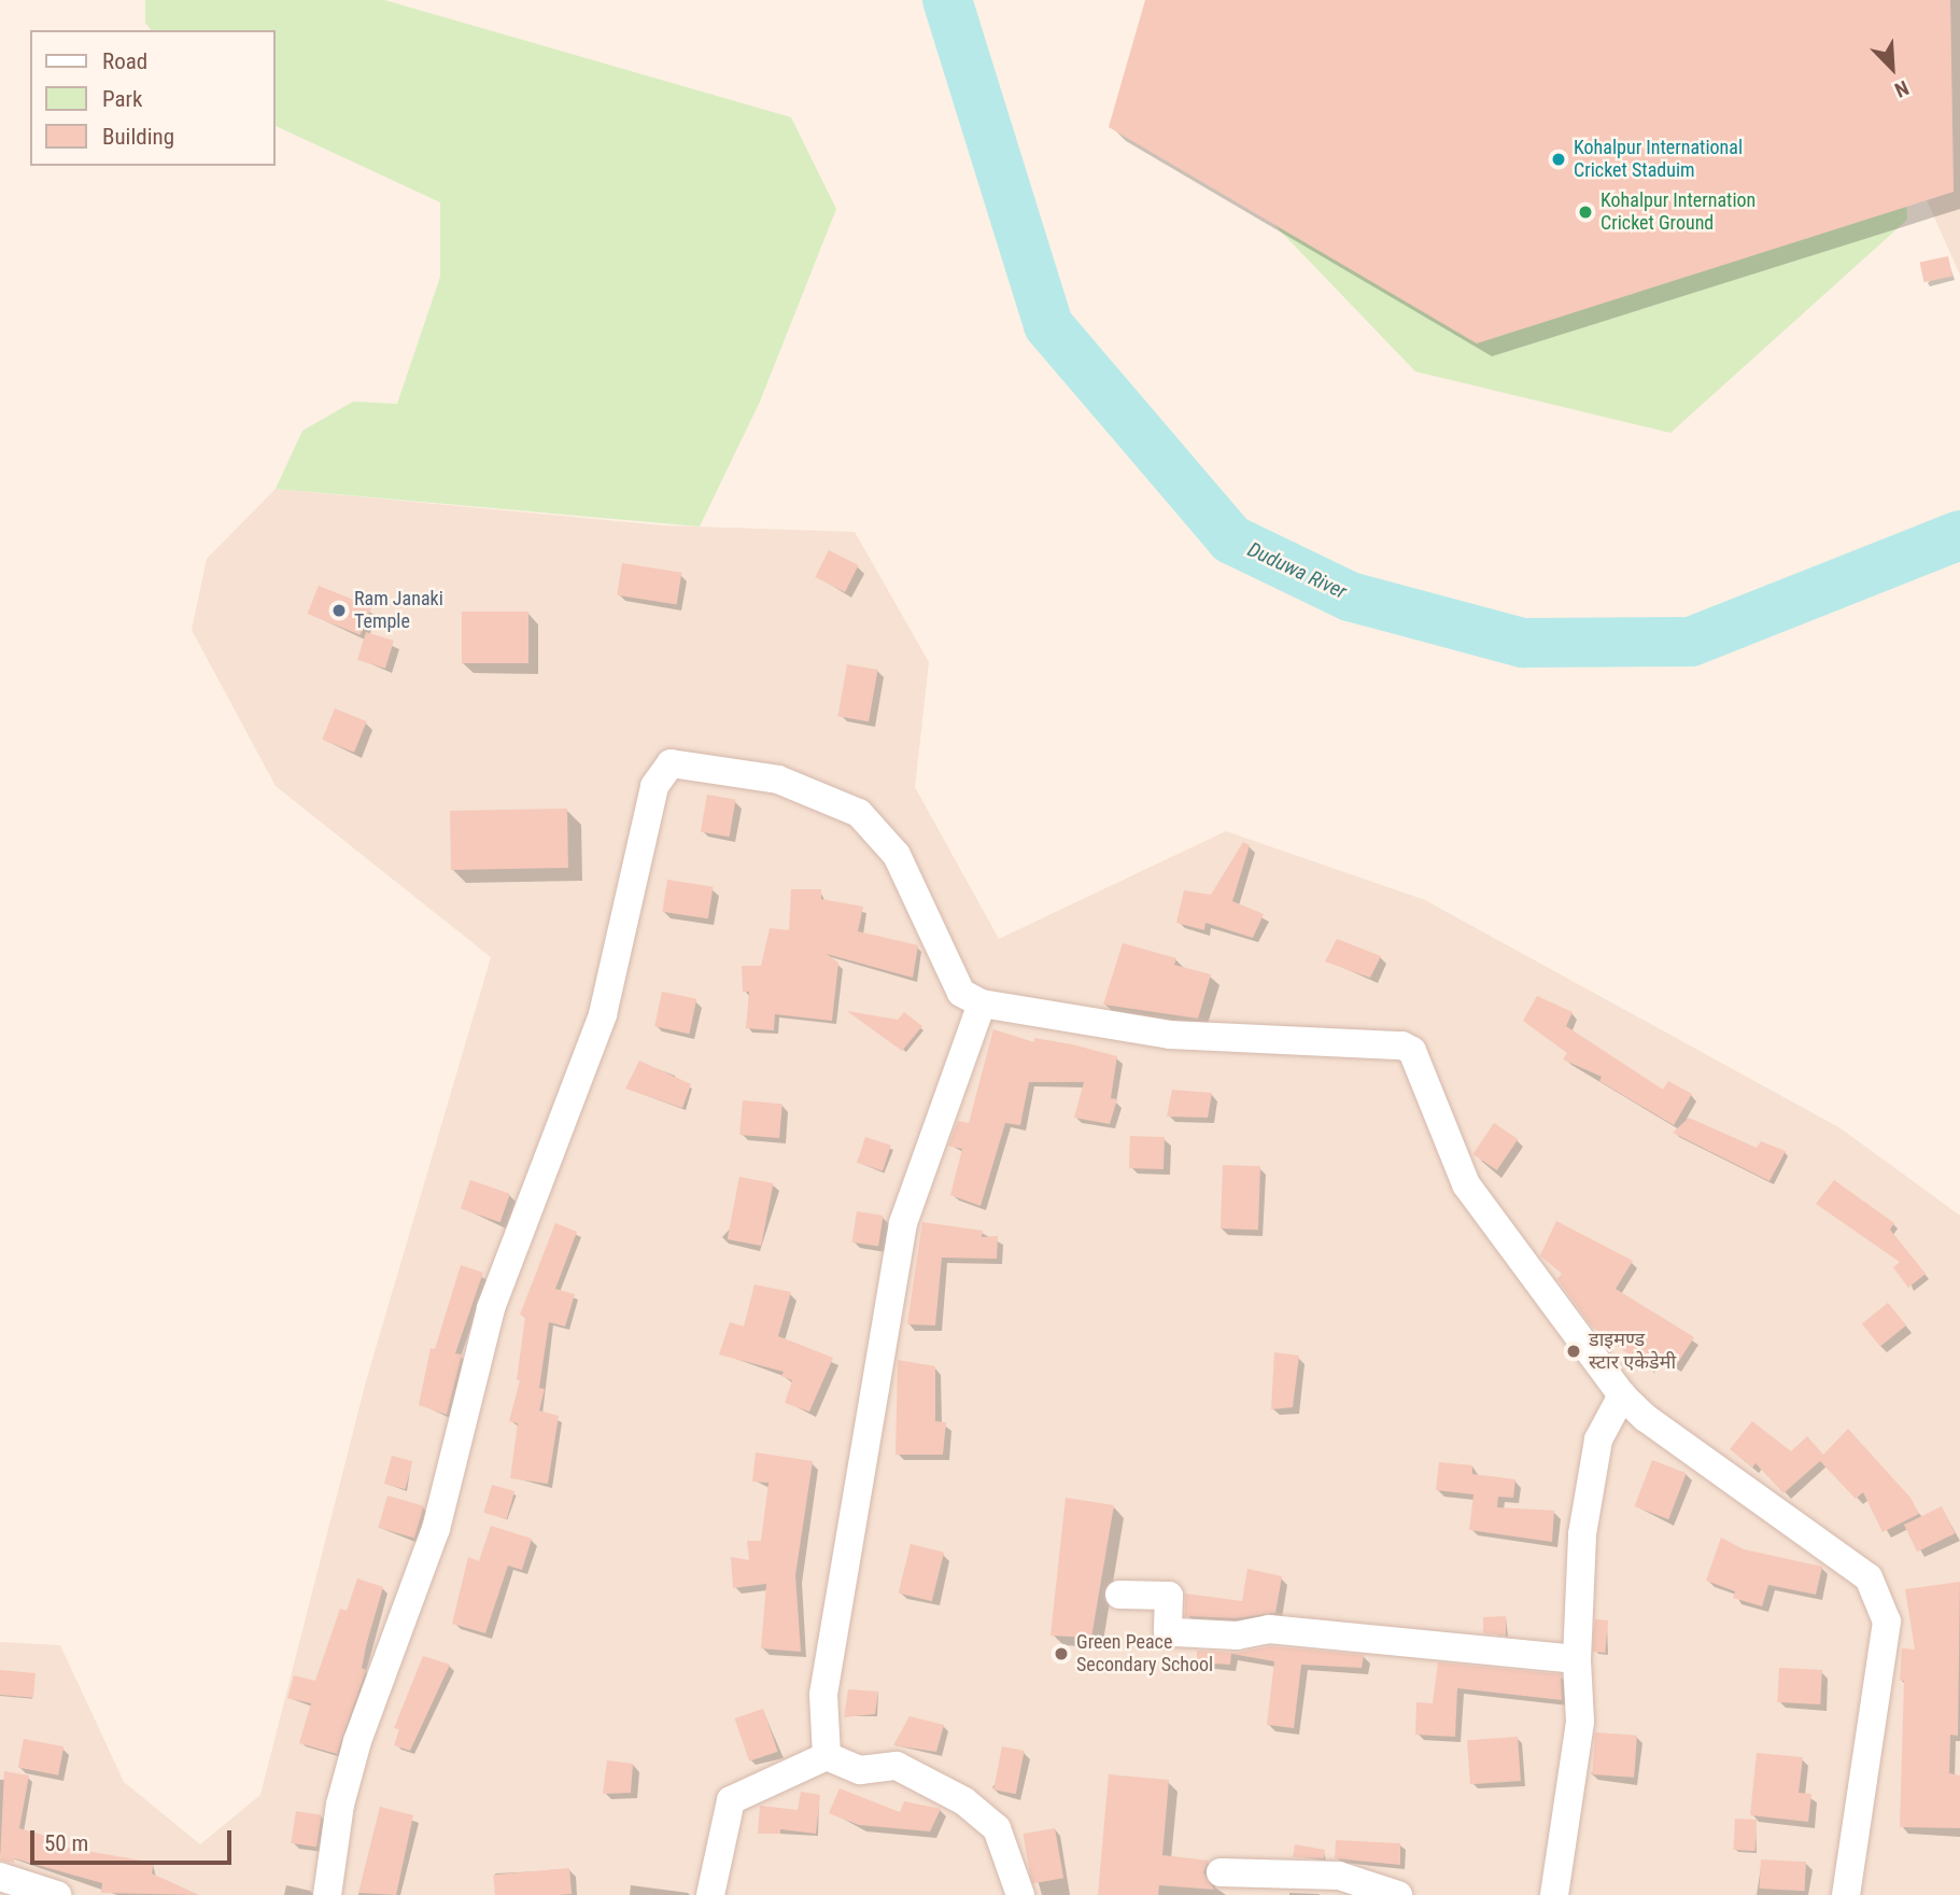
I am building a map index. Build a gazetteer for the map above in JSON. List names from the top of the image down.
{
  "water": ["Duduwa River"],
  "places": [
    "Kohalpur International Cricket Staduim",
    "Kohalpur Internation Cricket Ground",
    "Ram Janaki Temple",
    "डाइमण्ड स्टार एकेडेमी",
    "Green Peace Secondary School"
  ],
  "legend": ["Road", "Park", "Building"],
  "scale_bar": "50 m",
  "north": "bottom right"
}
